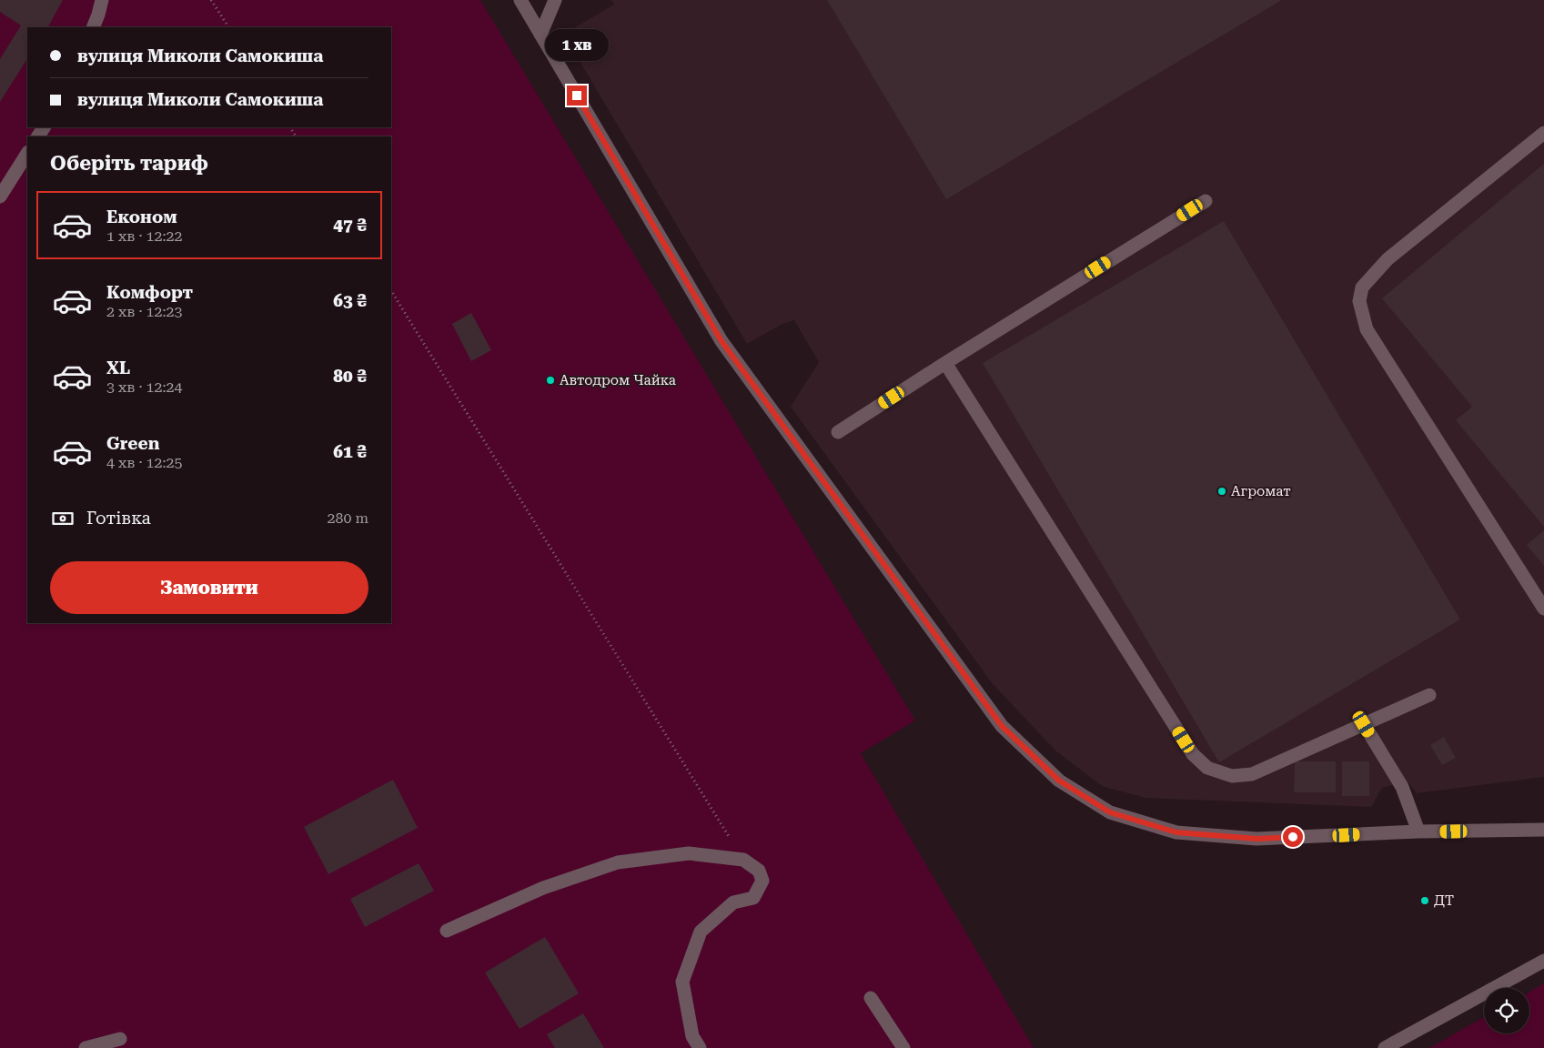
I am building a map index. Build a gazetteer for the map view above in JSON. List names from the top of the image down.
{
  "places": ["Автодром Чайка", "Агромат", "ДТ"],
  "page": {
    "banner": ["вулиця Миколи Самокиша", "вулиця Миколи Самокиша"],
    "bubble": "1 хв",
    "heading": "Оберіть тариф",
    "list": [
      {
        "name": "Економ",
        "note": "1 хв · 12:22",
        "value": "47 ₴"
      },
      {
        "name": "Комфорт",
        "note": "2 хв · 12:23",
        "value": "63 ₴"
      },
      {
        "name": "XL",
        "note": "3 хв · 12:24",
        "value": "80 ₴"
      },
      {
        "name": "Green",
        "note": "4 хв · 12:25",
        "value": "61 ₴"
      }
    ],
    "pay": ["Готівка", "280 m"],
    "buttons": "Замовити"
  }
}
